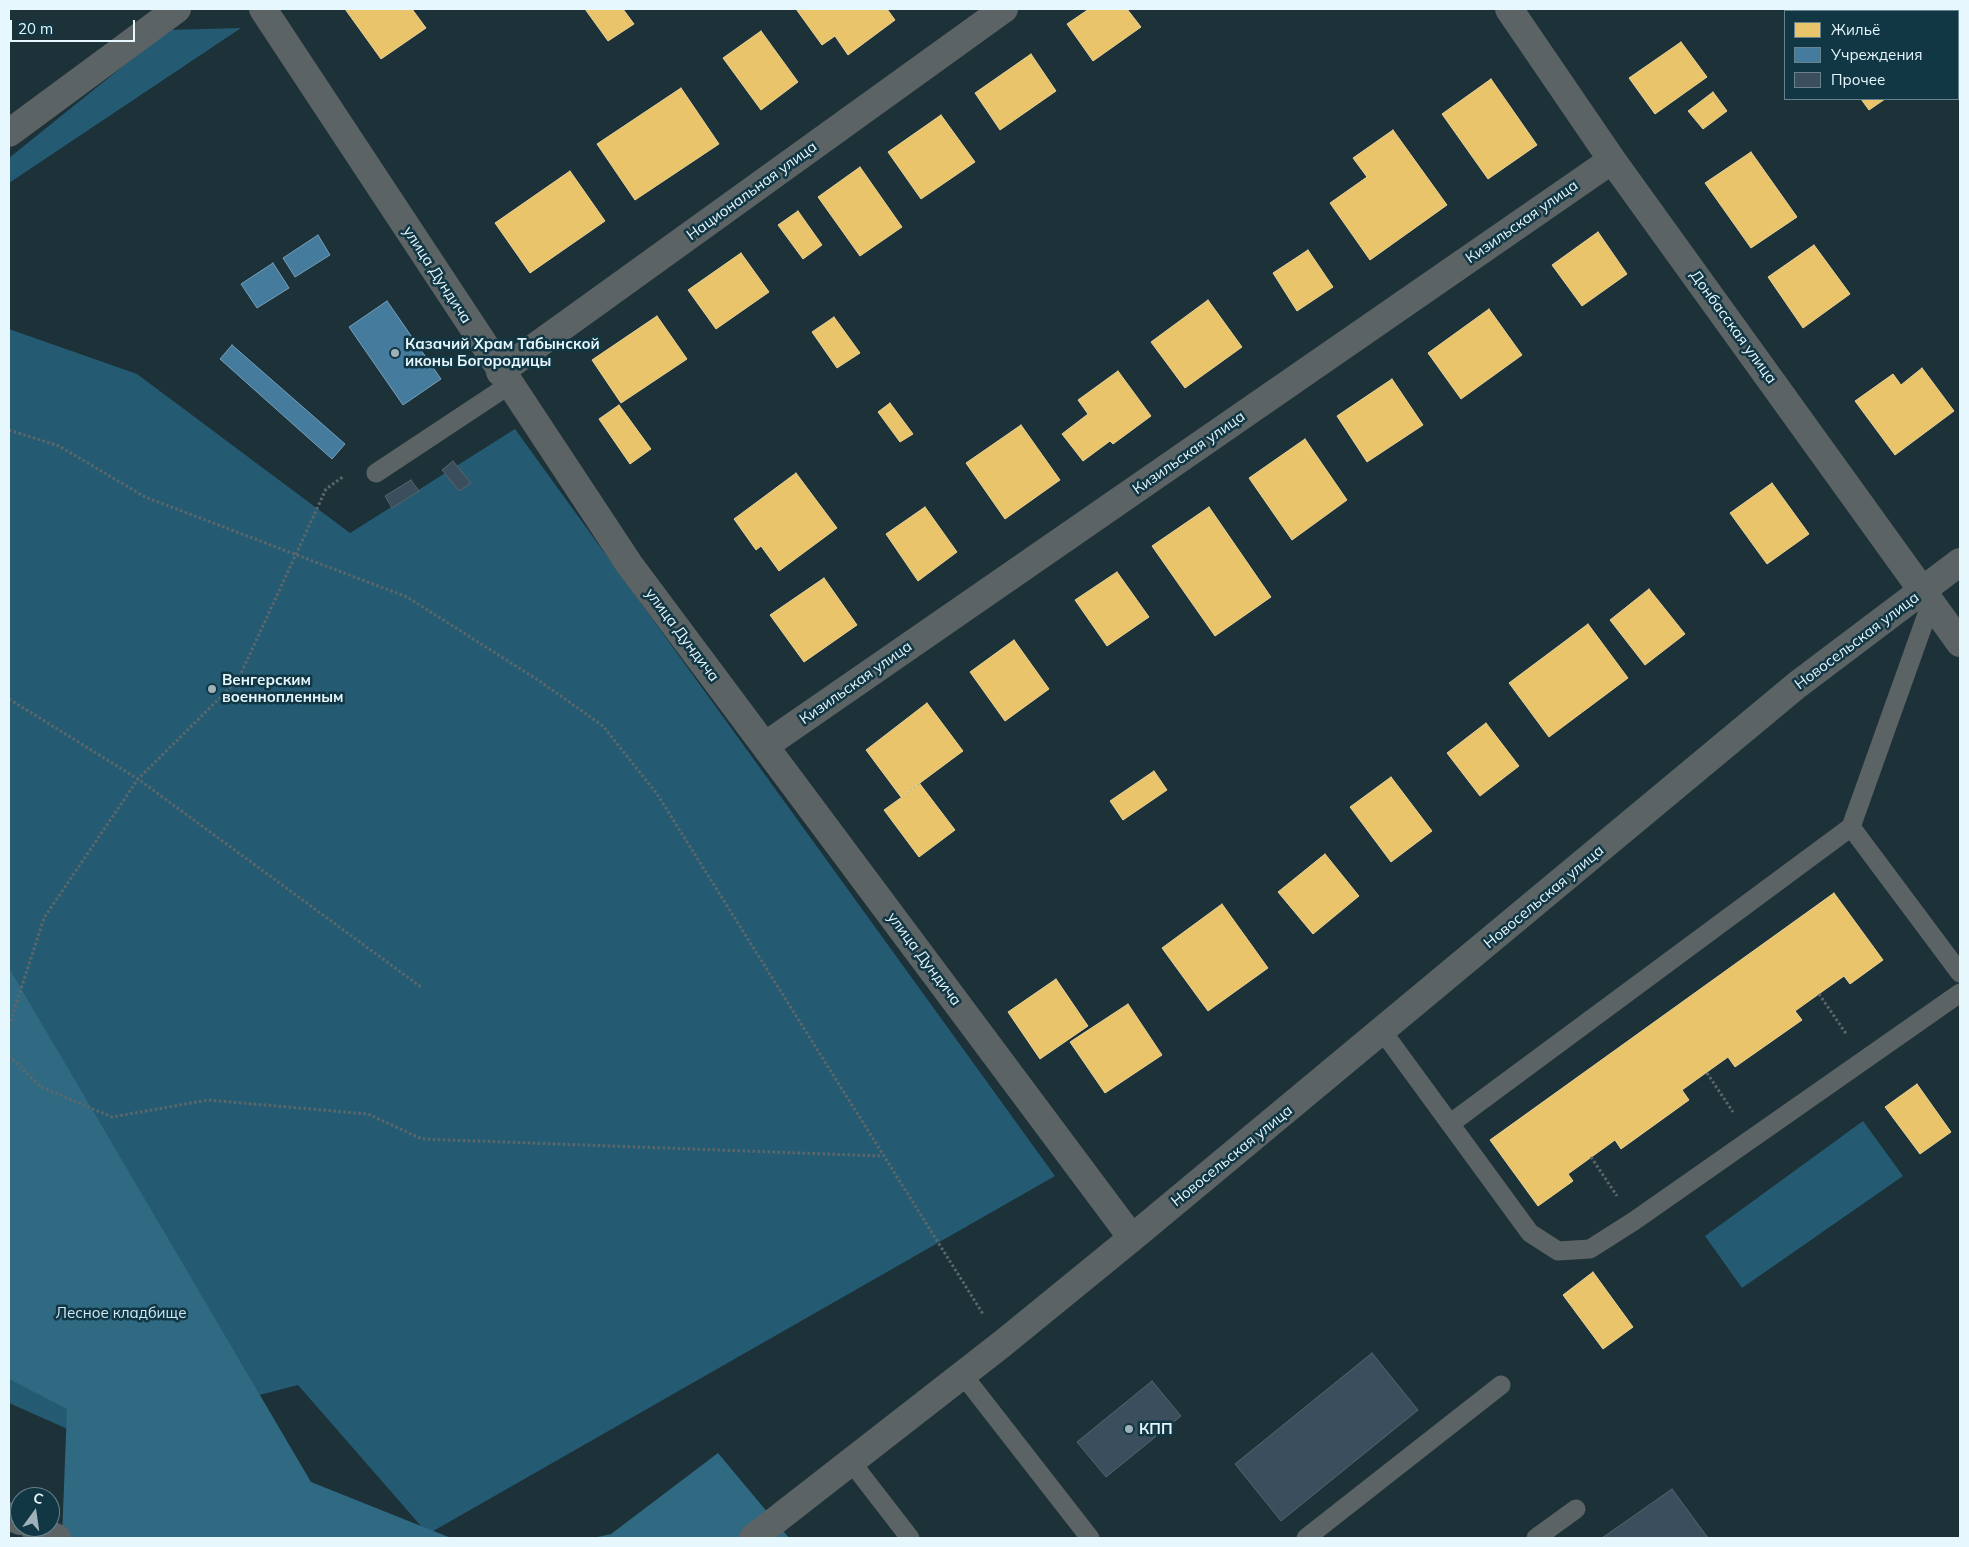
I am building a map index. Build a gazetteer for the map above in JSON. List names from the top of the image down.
{
  "streets": {
    "street": [
      "Национальная улица",
      "Кизильская улица",
      "улица Дундича",
      "Донбасская улица",
      "Новосельская улица"
    ]
  },
  "crossings": [
    ["Национальная улица", "улица Дундича"],
    ["Кизильская улица", "улица Дундича"],
    ["Кизильская улица", "Донбасская улица"],
    ["улица Дундича", "Новосельская улица"],
    ["Донбасская улица", "Новосельская улица"]
  ],
  "parks": ["Лесное кладбище"],
  "places": ["Казачий Храм Табынской иконы Богородицы", "Венгерским военнопленным", "КПП"],
  "legend": ["Жильё", "Учреждения", "Прочее"],
  "scale_bar": "20 m",
  "north": "top"
}
